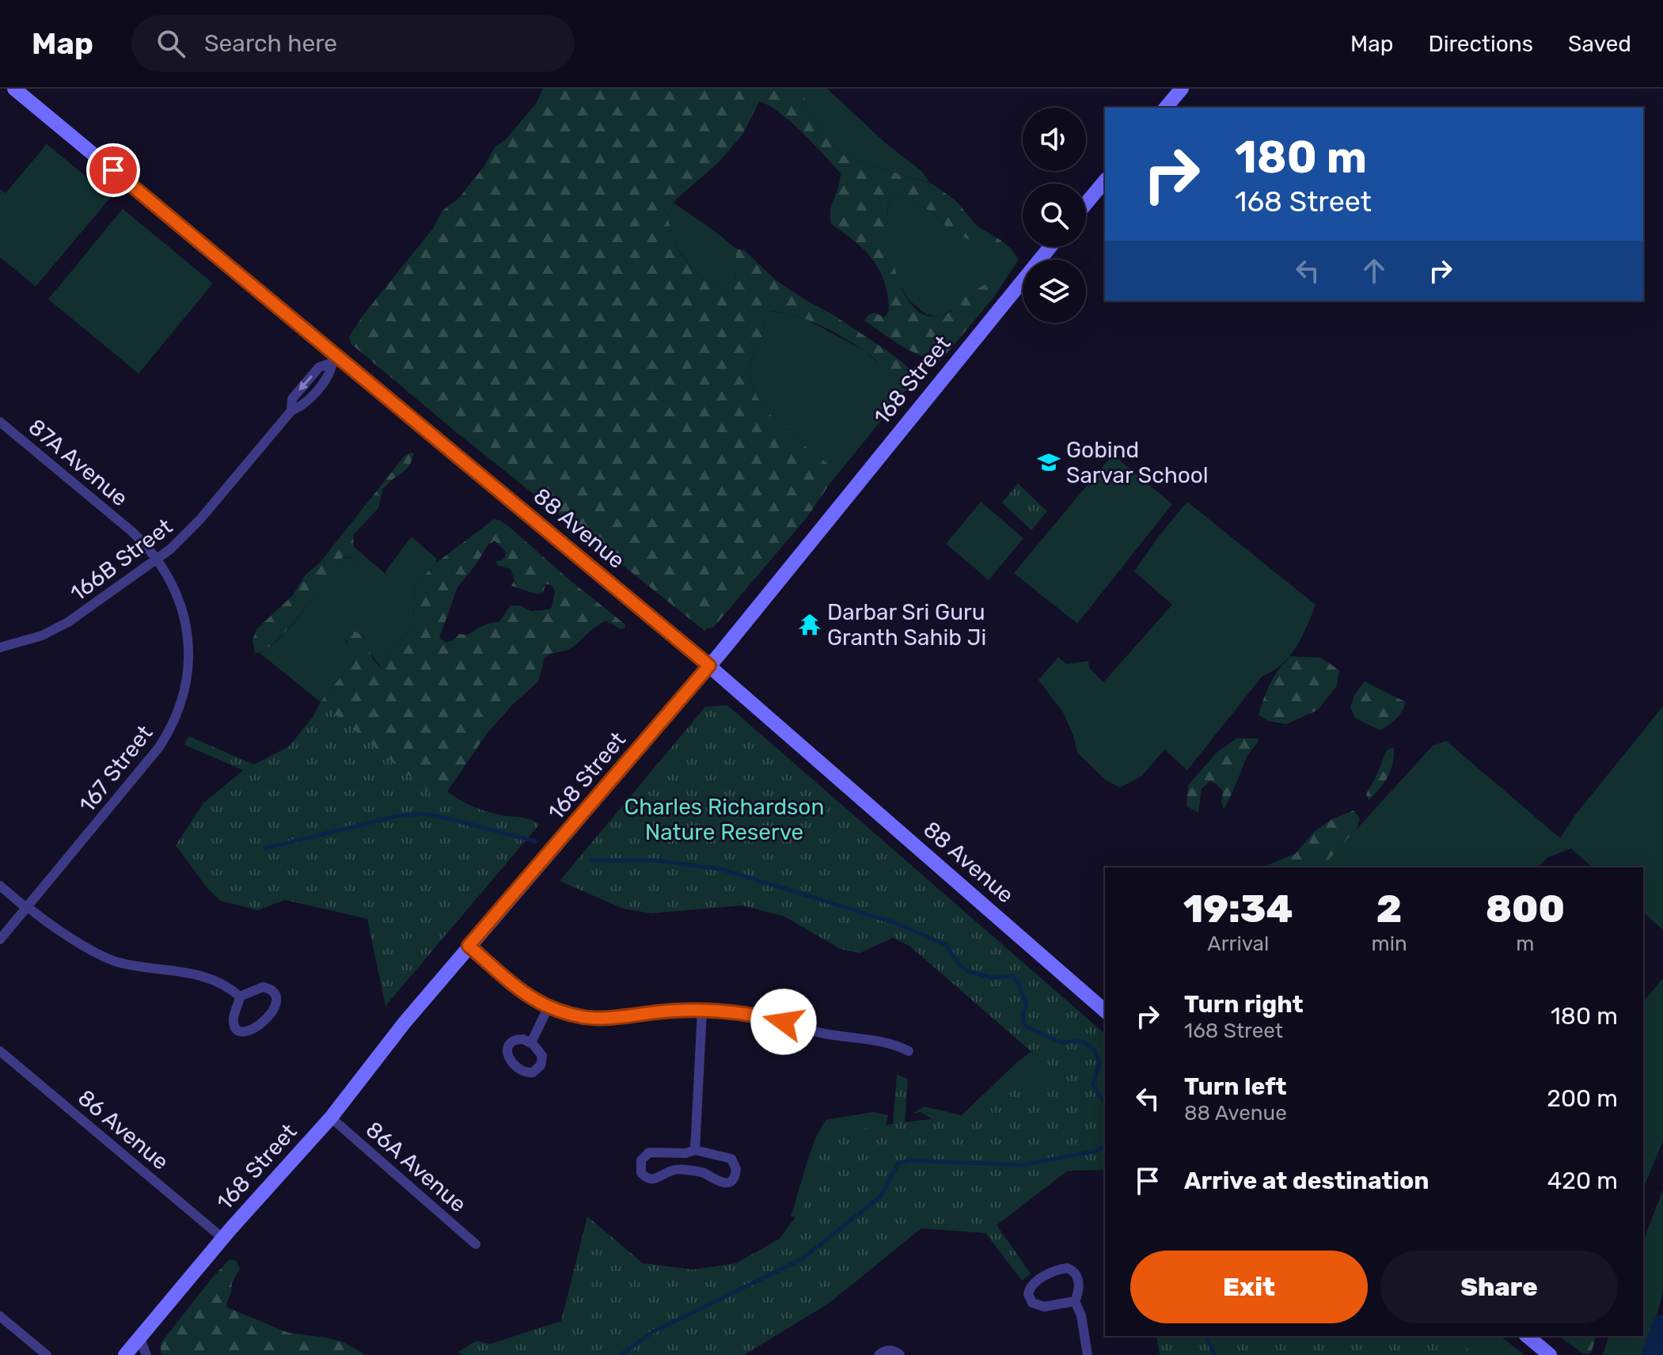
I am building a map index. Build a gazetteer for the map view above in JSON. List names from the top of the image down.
{
  "streets": {
    "main road": ["168 Street", "88 Avenue"],
    "street": [
      "87A Avenue",
      "166B Street",
      "167 Street",
      "86 Avenue",
      "86A Avenue"
    ]
  },
  "crossings": [
    ["168 Street", "88 Avenue"],
    ["168 Street", "86 Avenue"],
    ["168 Street", "86A Avenue"],
    ["87A Avenue", "166B Street"],
    ["87A Avenue", "167 Street"],
    ["88 Avenue", "166B Street"],
    ["166B Street", "167 Street"]
  ],
  "parks": ["Charles Richardson Nature Reserve"],
  "places": {
    "school or university": ["Gobind Sarvar School"],
    "temple": ["Darbar Sri Guru Granth Sahib Ji"]
  },
  "page": {
    "header": "Map",
    "search": "Search here",
    "nav": ["Map", "Directions", "Saved"],
    "turn": ["180 m", "168 Street"],
    "eta": [
      "19:34",
      "Arrival",
      "2",
      "min",
      "800",
      "m"
    ],
    "list": [
      {
        "name": "Turn right",
        "note": "168 Street",
        "value": "180 m"
      },
      {
        "name": "Turn left",
        "note": "88 Avenue",
        "value": "200 m"
      },
      {
        "name": "Arrive at destination",
        "value": "420 m"
      }
    ],
    "buttons": ["Exit", "Share"]
  }
}
